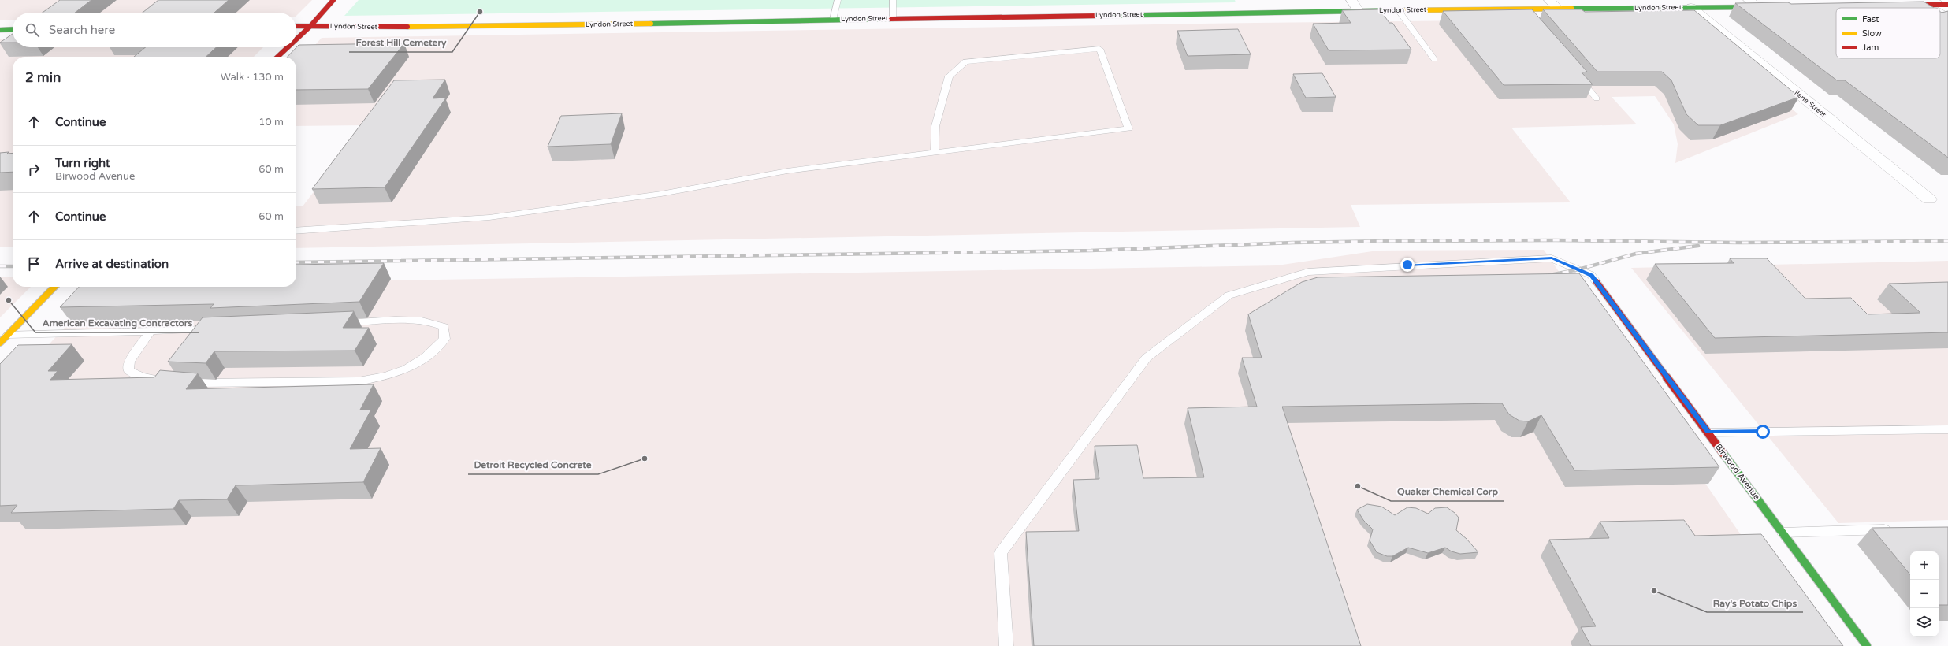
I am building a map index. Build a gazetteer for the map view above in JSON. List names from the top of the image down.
{
  "streets": {
    "street": ["Lyndon Street", "Ilene Street", "Birwood Avenue"]
  },
  "crossings": [
    ["Lyndon Street", "Ilene Street"]
  ],
  "places": [
    "Forest Hill Cemetery",
    "American Excavating Contractors",
    "Detroit Recycled Concrete",
    "Quaker Chemical Corp",
    "Ray's Potato Chips"
  ],
  "legend": ["Fast", "Slow", "Jam"],
  "page": {
    "search": "Search here",
    "heading": ["2 min", "Walk · 130 m"],
    "list": [
      ["Continue", "10 m"],
      ["Turn right", "Birwood Avenue", "60 m"],
      ["Continue", "60 m"],
      "Arrive at destination"
    ],
    "map_buttons": ["+", "−"]
  }
}
